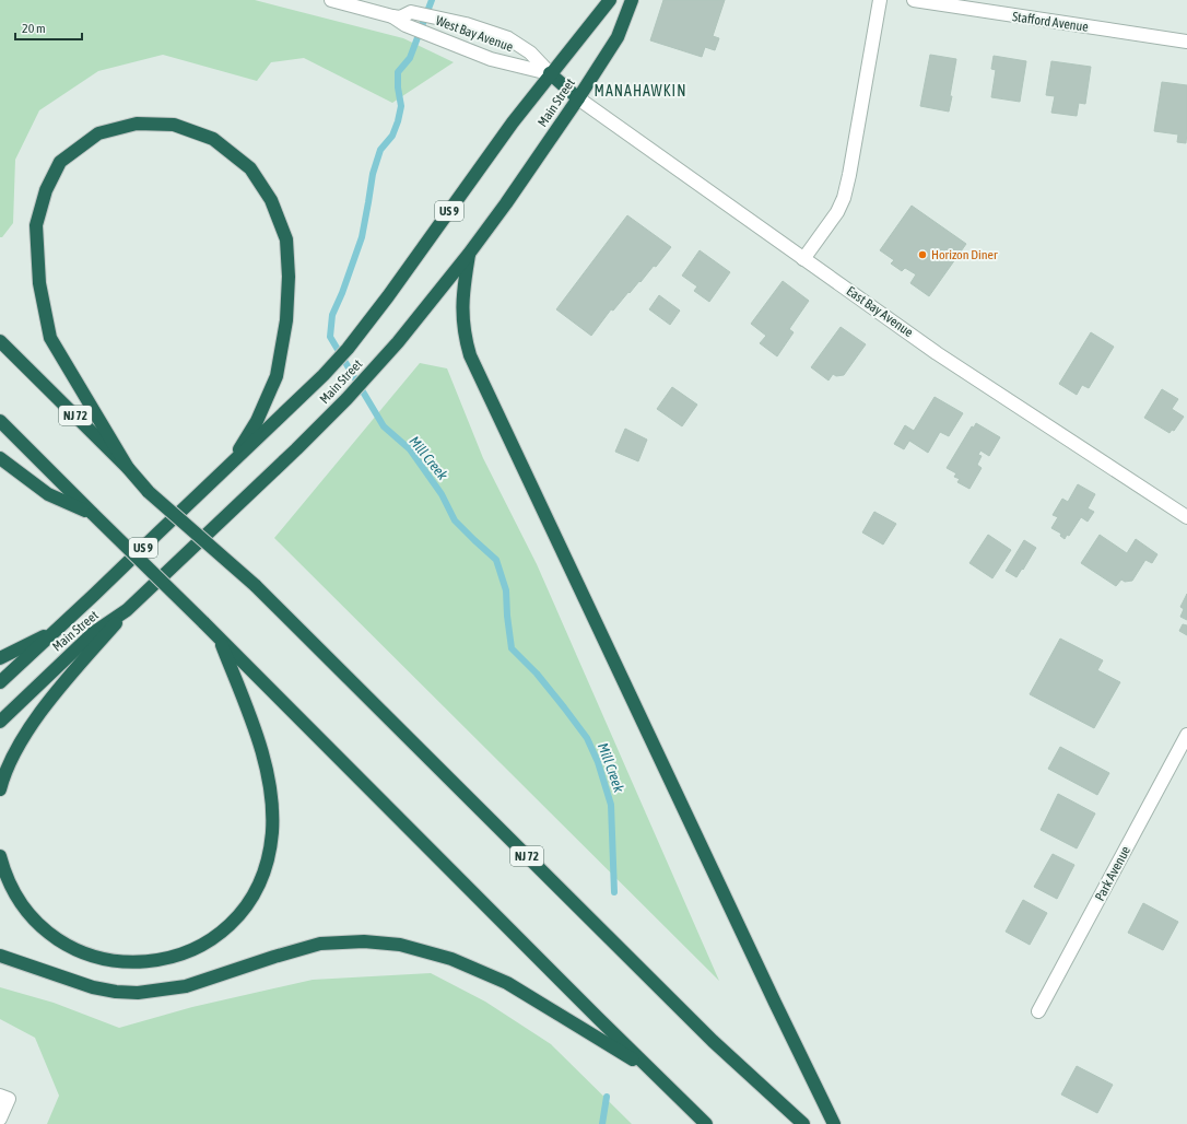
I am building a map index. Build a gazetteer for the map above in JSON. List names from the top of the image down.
{
  "streets": {
    "highway": [
      "West Bay Avenue",
      "Main Street",
      "US 9",
      "NJ 72"
    ],
    "street": ["Stafford Avenue", "East Bay Avenue", "Park Avenue"]
  },
  "crossings": [
    ["West Bay Avenue", "Main Street"],
    ["West Bay Avenue", "East Bay Avenue"],
    ["Main Street", "East Bay Avenue"]
  ],
  "districts": ["MANAHAWKIN"],
  "water": ["Mill Creek"],
  "places": ["Horizon Diner"],
  "scale_bar": "20 m"
}
